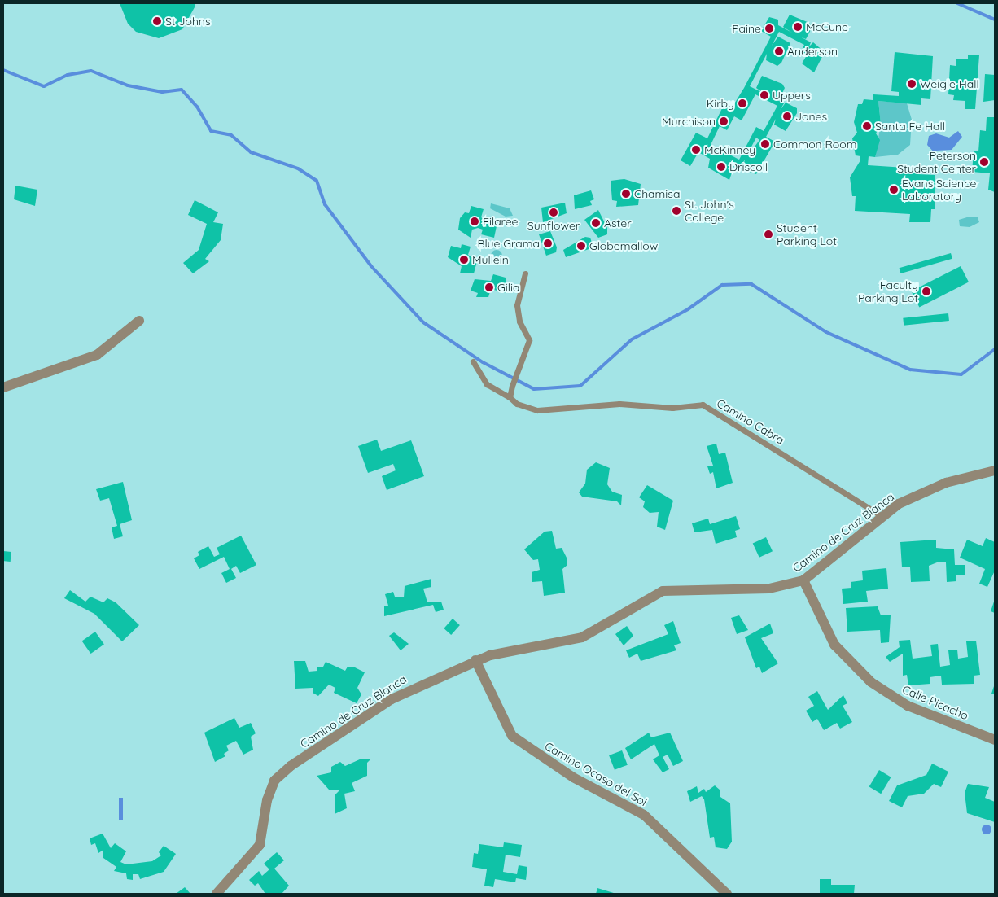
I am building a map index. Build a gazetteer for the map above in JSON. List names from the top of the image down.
{
  "streets": {
    "street": ["Camino de Cruz Blanca", "Calle Picacho", "Camino Ocaso del Sol"],
    "lane": ["Camino Cabra"]
  },
  "crossings": [
    ["Camino Cabra", "Camino de Cruz Blanca"],
    ["Camino de Cruz Blanca", "Calle Picacho"],
    ["Camino de Cruz Blanca", "Camino Ocaso del Sol"]
  ],
  "places": [
    "St Johns",
    "McCune",
    "Paine",
    "Anderson",
    "Weigle Hall",
    "Uppers",
    "Kirby",
    "Jones",
    "Murchison",
    "Santa Fe Hall",
    "Common Room",
    "McKinney",
    "Peterson Student Center",
    "Driscoll",
    "Evans Science Laboratory",
    "Chamisa",
    "St. John's College",
    "Sunflower",
    "Filaree",
    "Aster",
    "Student Parking Lot",
    "Blue Grama",
    "Globemallow",
    "Mullein",
    "Gilia",
    "Faculty Parking Lot"
  ]
}
